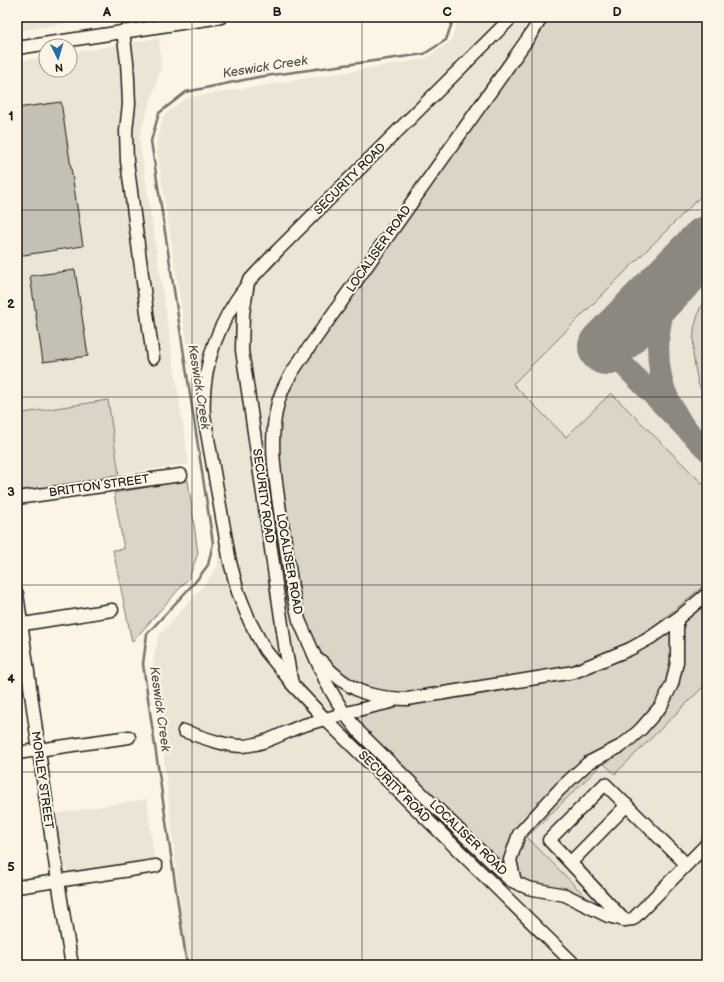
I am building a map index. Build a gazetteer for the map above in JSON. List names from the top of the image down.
{
  "streets": {
    "street": [
      "SECURITY ROAD",
      "LOCALISER ROAD",
      "BRITTON STREET",
      "MORLEY STREET"
    ]
  },
  "water": ["Keswick Creek"],
  "north": "bottom",
  "grid": {
    "columns": [
      "A",
      "B",
      "C",
      "D"
    ],
    "rows": [
      "1",
      "2",
      "3",
      "4",
      "5"
    ]
  }
}
